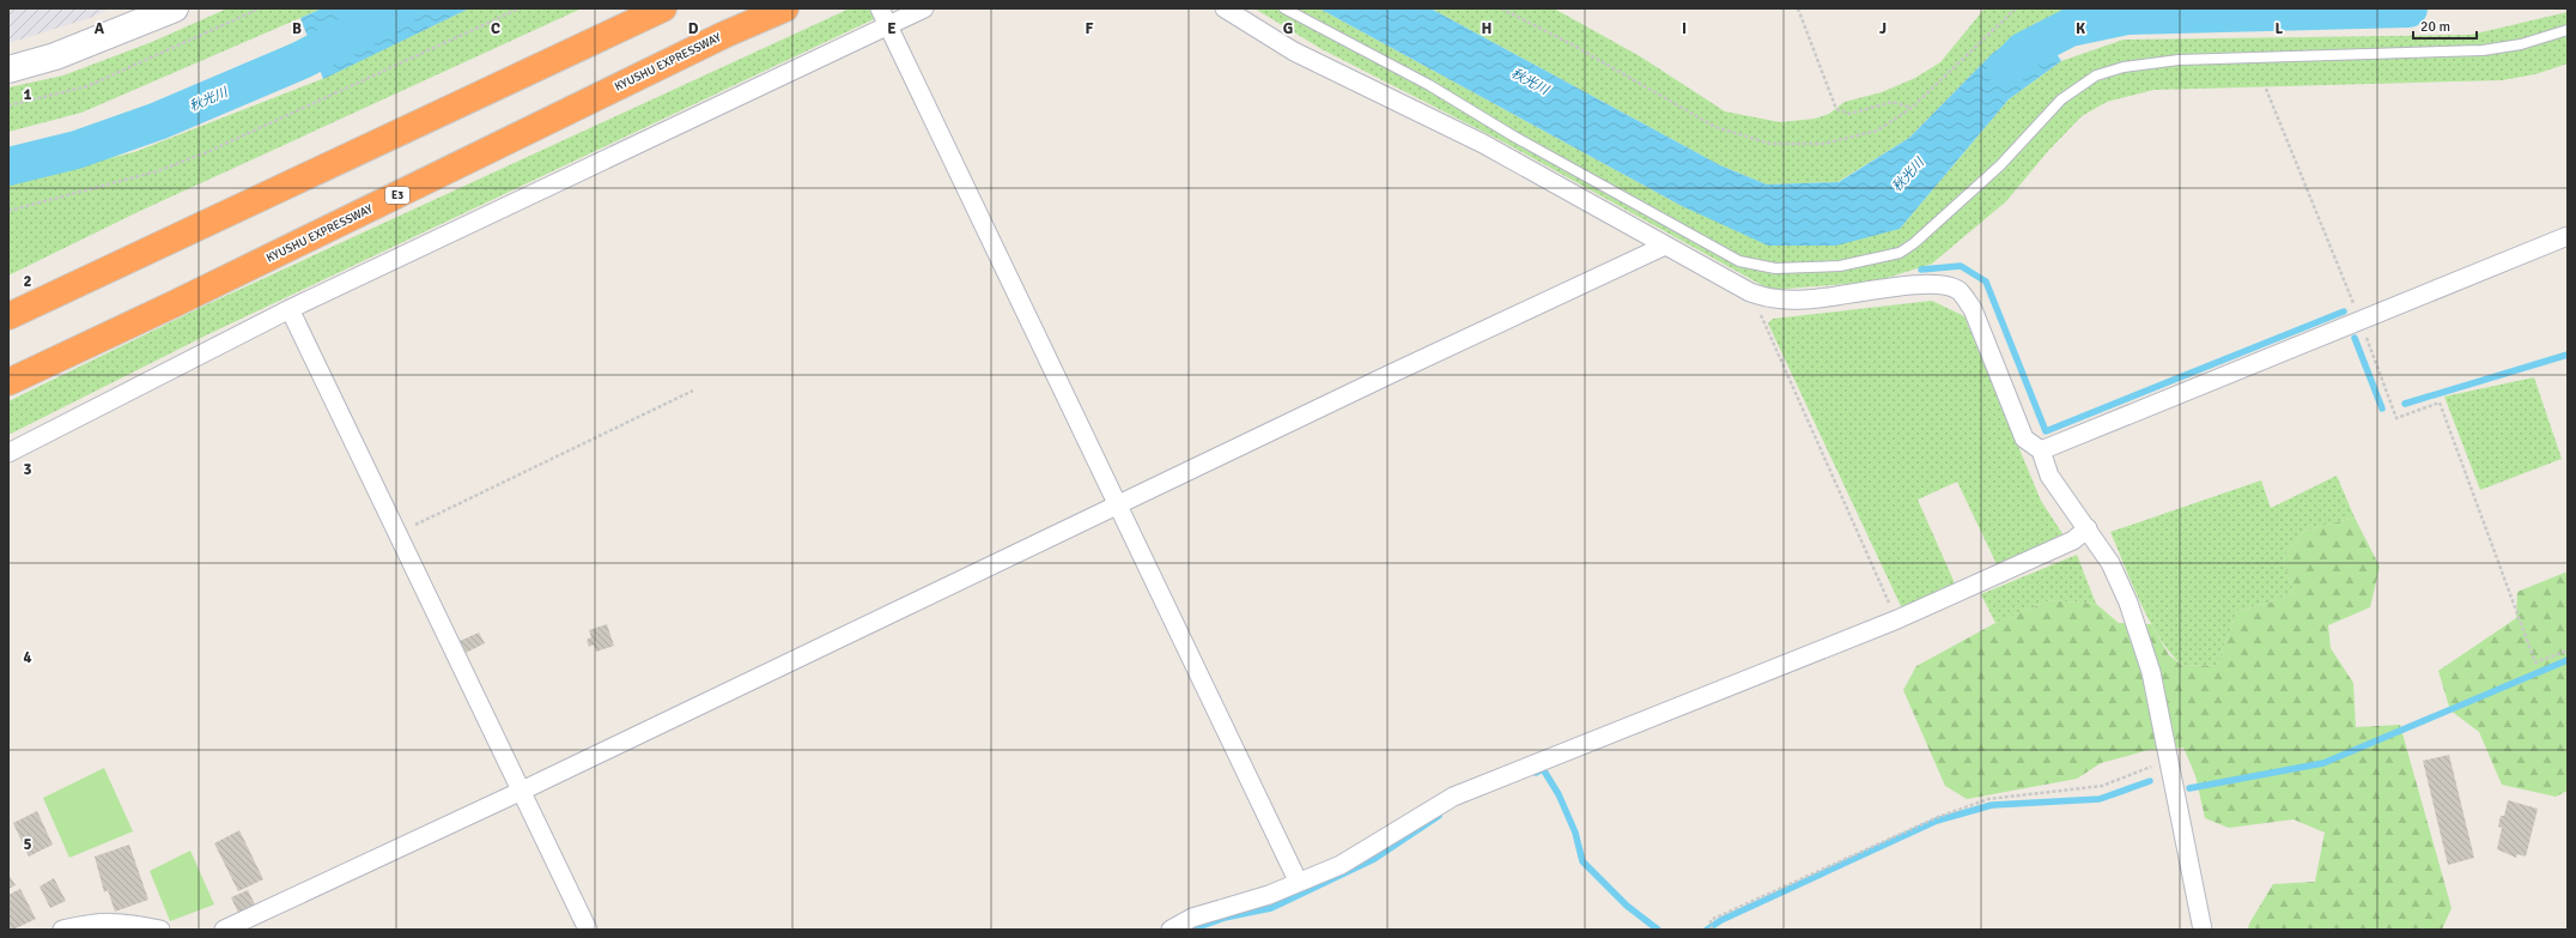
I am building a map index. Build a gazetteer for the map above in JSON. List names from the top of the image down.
{
  "streets": {
    "highway": ["KYUSHU EXPRESSWAY", "E3"]
  },
  "water": ["秋光川"],
  "scale_bar": "20 m",
  "grid": {
    "columns": [
      "A",
      "B",
      "C",
      "D",
      "E",
      "F",
      "G",
      "H",
      "I",
      "J",
      "K",
      "L"
    ],
    "rows": [
      "1",
      "2",
      "3",
      "4",
      "5"
    ]
  }
}
